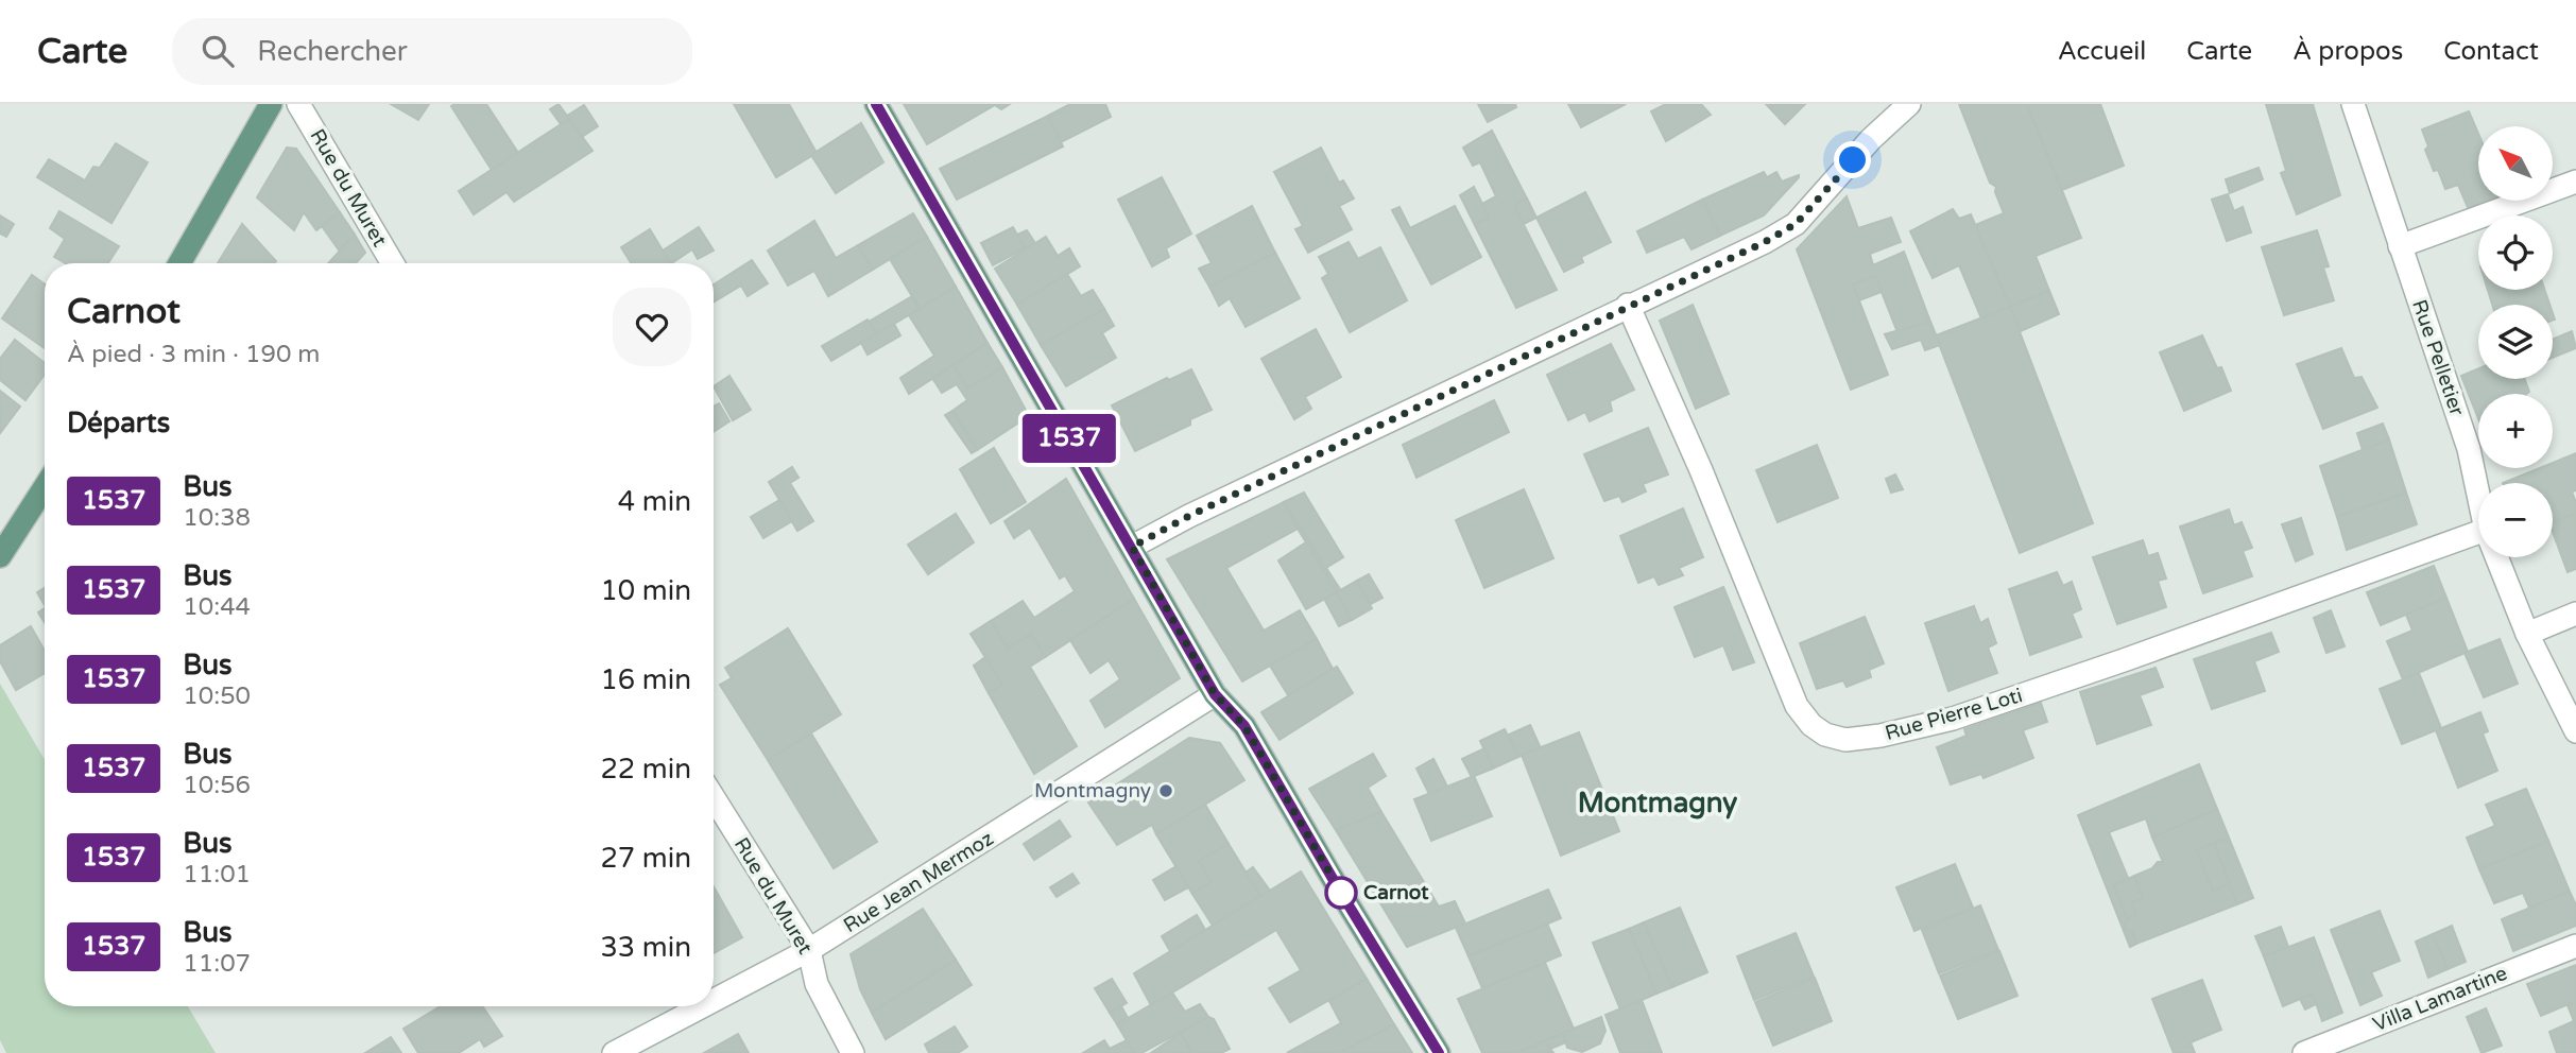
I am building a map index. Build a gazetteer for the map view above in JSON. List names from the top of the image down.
{
  "streets": {
    "street": [
      "Rue du Muret",
      "Rue Pelletier",
      "Rue Pierre Loti",
      "Rue Jean Mermoz",
      "Villa Lamartine"
    ]
  },
  "crossings": [
    ["Rue du Muret", "Rue Jean Mermoz"]
  ],
  "districts": ["Montmagny"],
  "places": ["Montmagny", "Carnot"],
  "lines": ["bus line 1537"],
  "north": "top left",
  "page": {
    "header": "Carte",
    "search": "Rechercher",
    "nav": [
      "Accueil",
      "Carte",
      "À propos",
      "Contact"
    ],
    "on_map": "1537",
    "map_buttons": ["+", "−"],
    "heading": [
      ["Carnot", "À pied · 3 min · 190 m"],
      "Départs"
    ],
    "list": [
      {
        "mark": "1537",
        "name": "Bus",
        "note": "10:38",
        "value": "4 min"
      },
      {
        "mark": "1537",
        "name": "Bus",
        "note": "10:44",
        "value": "10 min"
      },
      {
        "mark": "1537",
        "name": "Bus",
        "note": "10:50",
        "value": "16 min"
      },
      {
        "mark": "1537",
        "name": "Bus",
        "note": "10:56",
        "value": "22 min"
      },
      {
        "mark": "1537",
        "name": "Bus",
        "note": "11:01",
        "value": "27 min"
      },
      {
        "mark": "1537",
        "name": "Bus",
        "note": "11:07",
        "value": "33 min"
      }
    ]
  }
}
